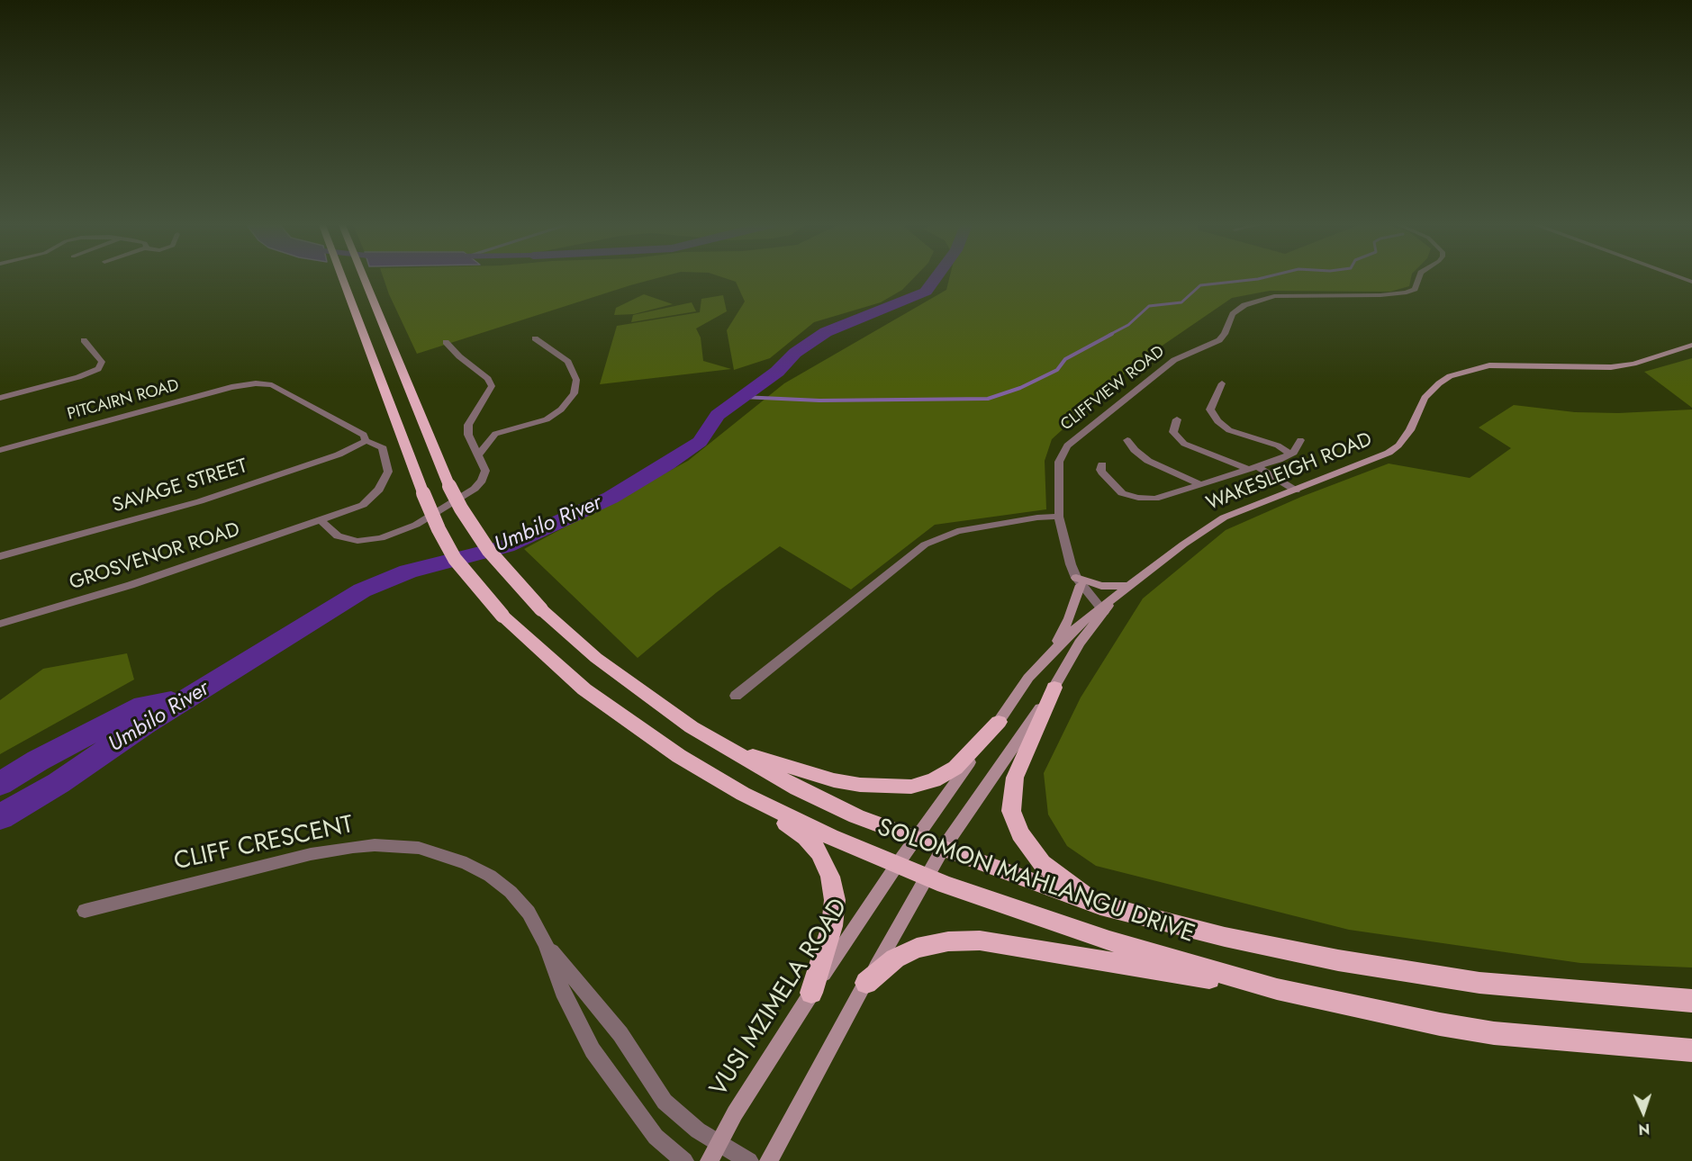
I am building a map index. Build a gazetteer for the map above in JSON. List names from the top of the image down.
{
  "streets": {
    "highway": ["SOLOMON MAHLANGU DRIVE"],
    "main road": ["WAKESLEIGH ROAD", "VUSI MZIMELA ROAD"],
    "street": [
      "CLIFFVIEW ROAD",
      "PITCAIRN ROAD",
      "SAVAGE STREET",
      "GROSVENOR ROAD",
      "CLIFF CRESCENT"
    ]
  },
  "crossings": [
    ["CLIFFVIEW ROAD", "WAKESLEIGH ROAD"],
    ["PITCAIRN ROAD", "SAVAGE STREET"],
    ["PITCAIRN ROAD", "GROSVENOR ROAD"],
    ["WAKESLEIGH ROAD", "SOLOMON MAHLANGU DRIVE"],
    ["WAKESLEIGH ROAD", "VUSI MZIMELA ROAD"],
    ["SAVAGE STREET", "GROSVENOR ROAD"],
    ["CLIFF CRESCENT", "VUSI MZIMELA ROAD"],
    ["SOLOMON MAHLANGU DRIVE", "VUSI MZIMELA ROAD"]
  ],
  "water": ["Umbilo River"],
  "north": "bottom"
}
